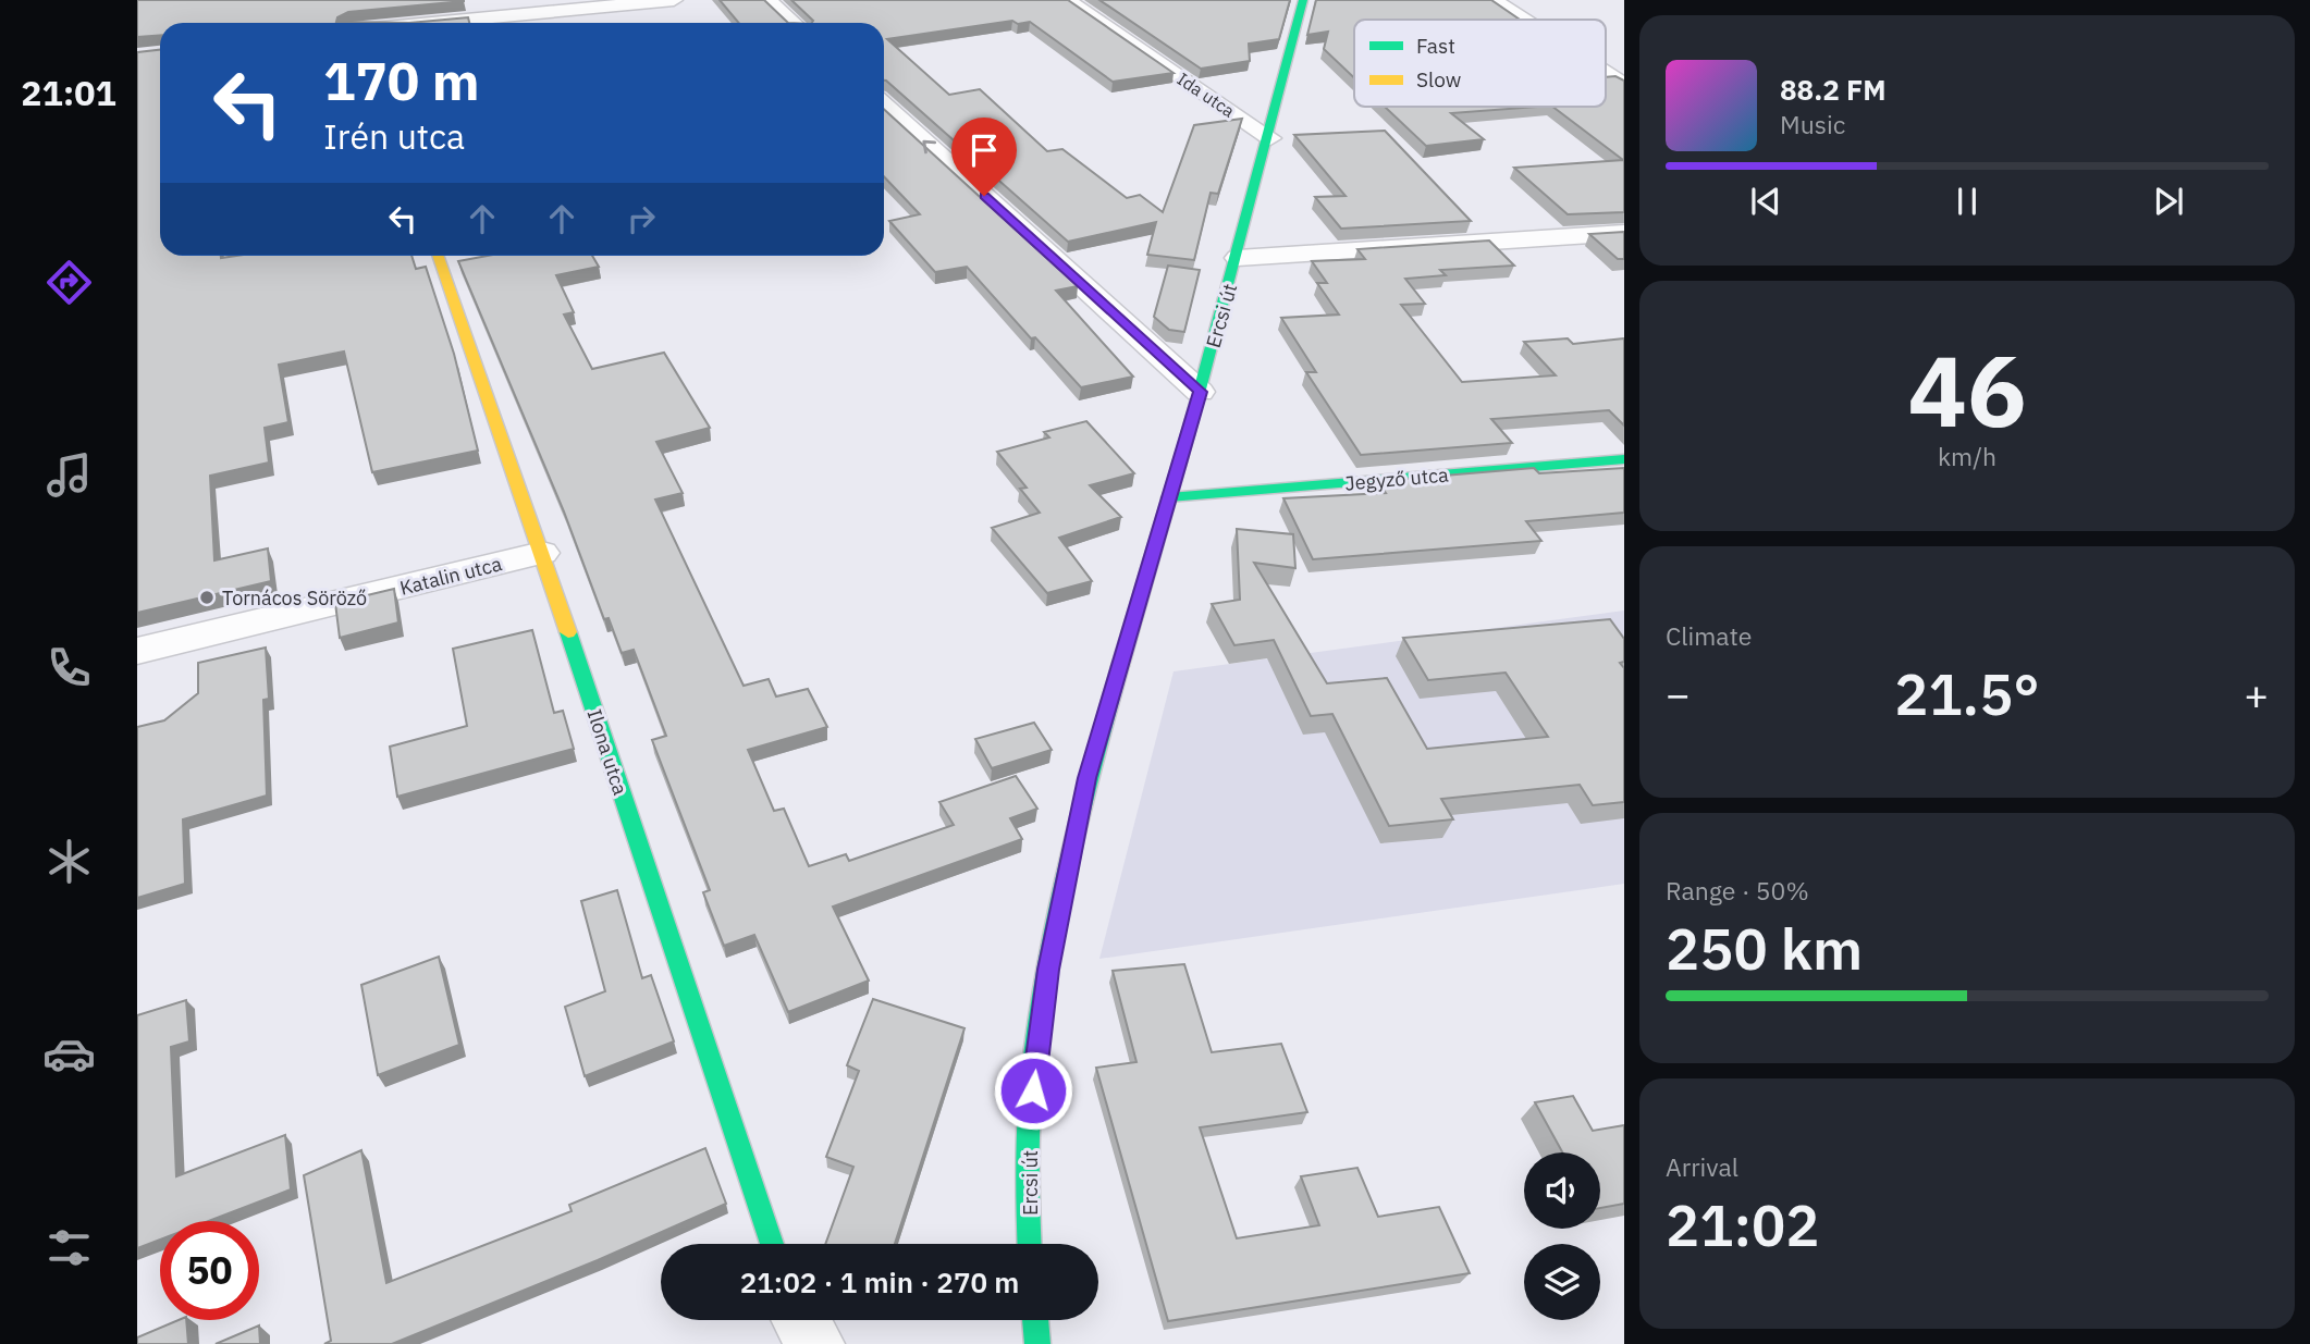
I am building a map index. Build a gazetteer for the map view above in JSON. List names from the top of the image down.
{
  "streets": {
    "main road": ["Ercsi út", "Jegyző utca", "Ilona utca"],
    "street": ["Ida utca", "Katalin utca"]
  },
  "crossings": [
    ["Ida utca", "Ercsi út"],
    ["Ercsi út", "Jegyző utca"],
    ["Katalin utca", "Ilona utca"]
  ],
  "places": ["Tornácos Söröző"],
  "legend": ["Fast", "Slow"],
  "page": {
    "tabs": "21:01",
    "turn": ["170 m", "Irén utca"],
    "song": ["88.2 FM", "Music"],
    "tile": [
      ["46", "km/h"],
      "Climate",
      ["Range · 50%", "250 km"],
      ["Arrival", "21:02"]
    ],
    "heat": ["−", "21.5°", "+"],
    "limit": "50",
    "trip": "21:02 · 1 min · 270 m"
  }
}
